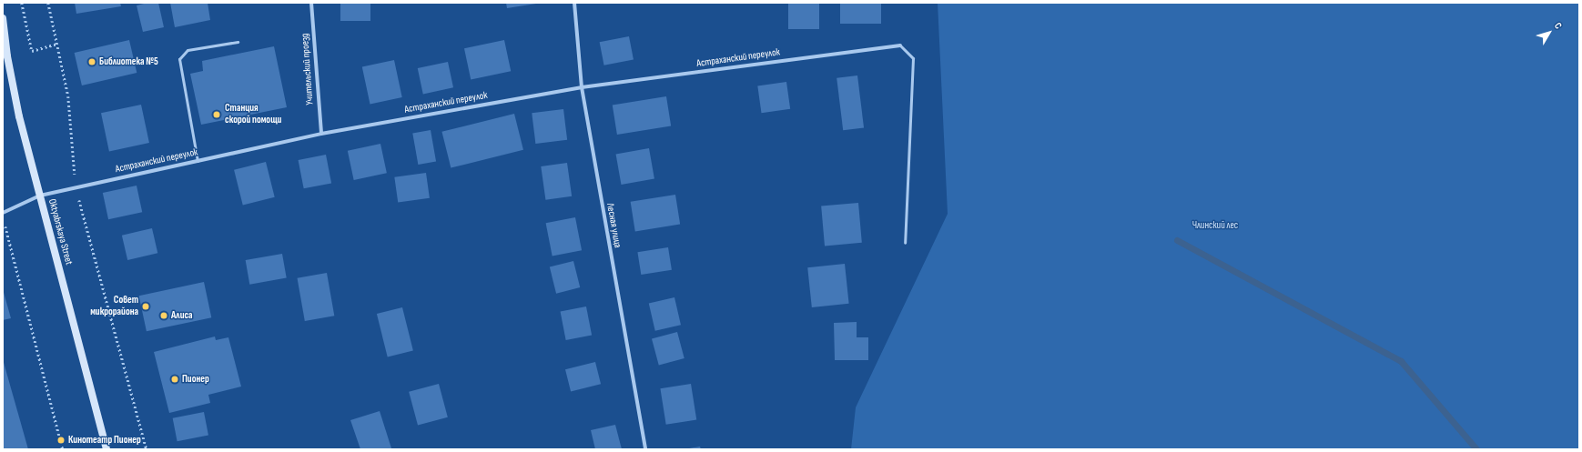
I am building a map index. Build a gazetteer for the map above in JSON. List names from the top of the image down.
{
  "streets": {
    "main road": ["Oktyabrskaya Street"],
    "street": ["Астраханский переулок", "Учительский проезд", "Лесная улица"]
  },
  "crossings": [
    ["Астраханский переулок", "Учительский проезд"],
    ["Астраханский переулок", "Лесная улица"],
    ["Астраханский переулок", "Oktyabrskaya Street"]
  ],
  "parks": ["Члинский лес"],
  "places": [
    "Библиотека №5",
    "Станция скорой помощи",
    "Совет микрорайона",
    "Алиса",
    "Пионер",
    "Кинотеатр Пионер"
  ],
  "north": "top right"
}
